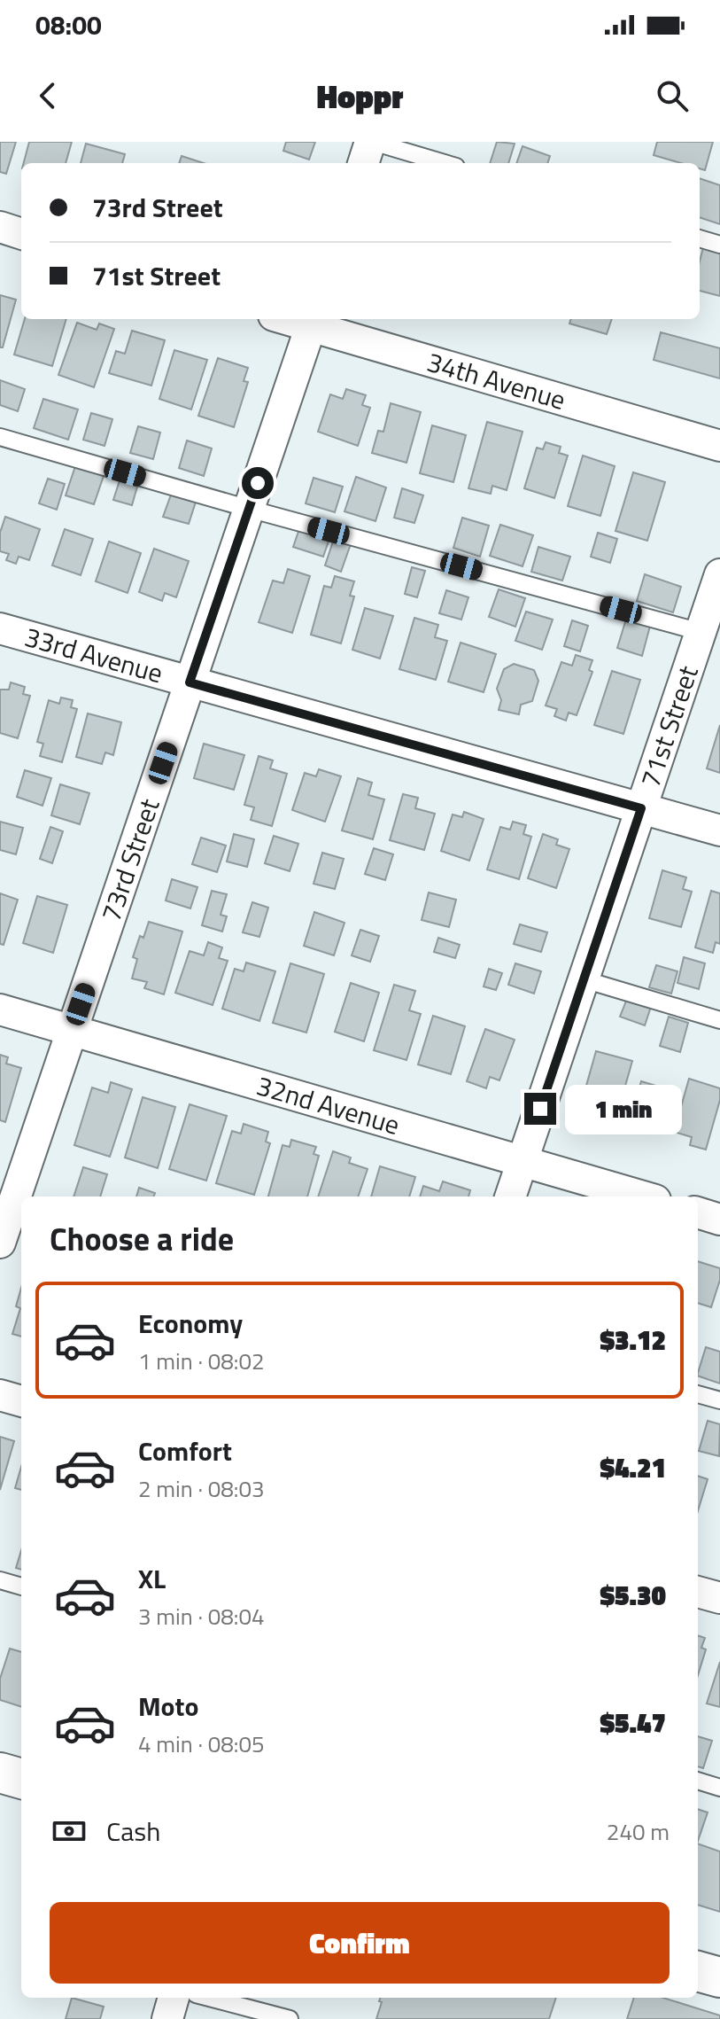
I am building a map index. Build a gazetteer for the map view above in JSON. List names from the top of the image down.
{
  "streets": {
    "street": [
      "34th Avenue",
      "33rd Avenue",
      "71st Street",
      "73rd Street",
      "32nd Avenue"
    ]
  },
  "crossings": [
    ["34th Avenue", "73rd Street"],
    ["33rd Avenue", "71st Street"],
    ["33rd Avenue", "73rd Street"],
    ["71st Street", "32nd Avenue"],
    ["73rd Street", "32nd Avenue"]
  ],
  "page": {
    "status": "08:00",
    "header": "Hoppr",
    "banner": ["73rd Street", "71st Street"],
    "bubble": "1 min",
    "heading": "Choose a ride",
    "list": [
      {
        "name": "Economy",
        "note": "1 min · 08:02",
        "value": "$3.12"
      },
      {
        "name": "Comfort",
        "note": "2 min · 08:03",
        "value": "$4.21"
      },
      {
        "name": "XL",
        "note": "3 min · 08:04",
        "value": "$5.30"
      },
      {
        "name": "Moto",
        "note": "4 min · 08:05",
        "value": "$5.47"
      }
    ],
    "pay": ["Cash", "240 m"],
    "buttons": "Confirm"
  }
}
